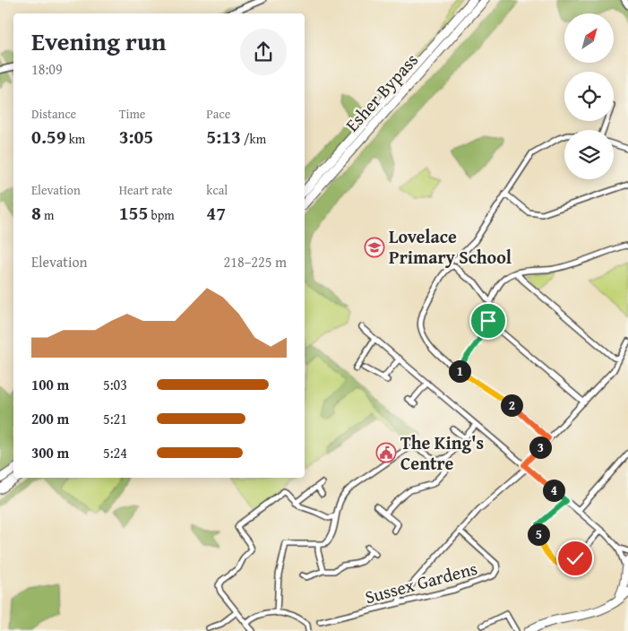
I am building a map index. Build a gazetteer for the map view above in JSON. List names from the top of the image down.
{
  "streets": {
    "highway": ["Esher Bypass"],
    "street": ["Sussex Gardens"]
  },
  "places": {
    "school or university": ["Lovelace Primary School"],
    "public building": ["The King's Centre"]
  },
  "north": "top right",
  "page": {
    "heading": ["Evening run", "18:09"],
    "stats": [
      ["Distance", "0.59 km"],
      ["Time", "3:05"],
      ["Pace", "5:13 /km"],
      ["Elevation", "8 m"],
      ["Heart rate", "155 bpm"],
      ["kcal", "47"]
    ],
    "chart": ["Elevation", "218–225 m"],
    "pins": [
      "1",
      "2",
      "3",
      "4",
      "5"
    ],
    "list": [
      {
        "name": "100 m",
        "note": "5:03"
      },
      {
        "name": "200 m",
        "note": "5:21"
      },
      {
        "name": "300 m",
        "note": "5:24"
      }
    ]
  }
}
